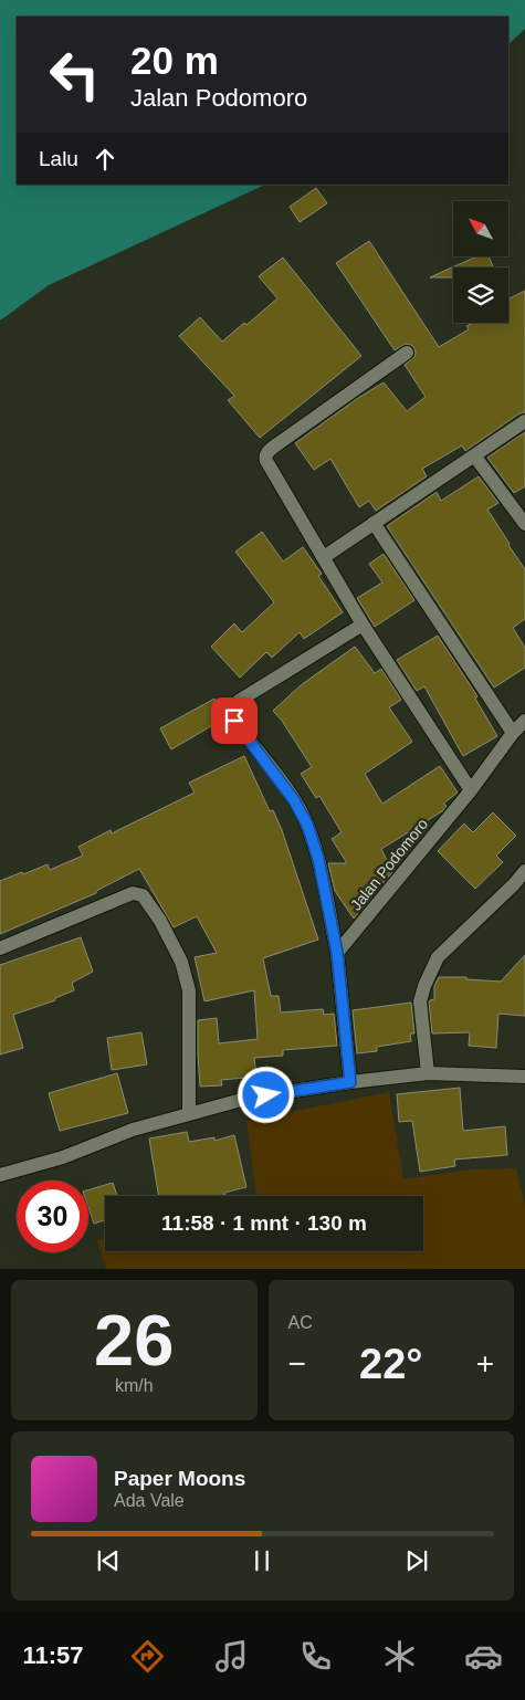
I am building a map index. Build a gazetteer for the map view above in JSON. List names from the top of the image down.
{
  "streets": {
    "street": ["Jalan Podomoro"]
  },
  "north": "top left",
  "page": {
    "turn": ["20 m", "Jalan Podomoro"],
    "then": "Lalu",
    "limit": "30",
    "trip": "11:58 · 1 mnt · 130 m",
    "tile": [
      ["26", "km/h"],
      "AC"
    ],
    "heat": ["−", "22°", "+"],
    "song": ["Paper Moons", "Ada Vale"],
    "tabs": "11:57"
  }
}
